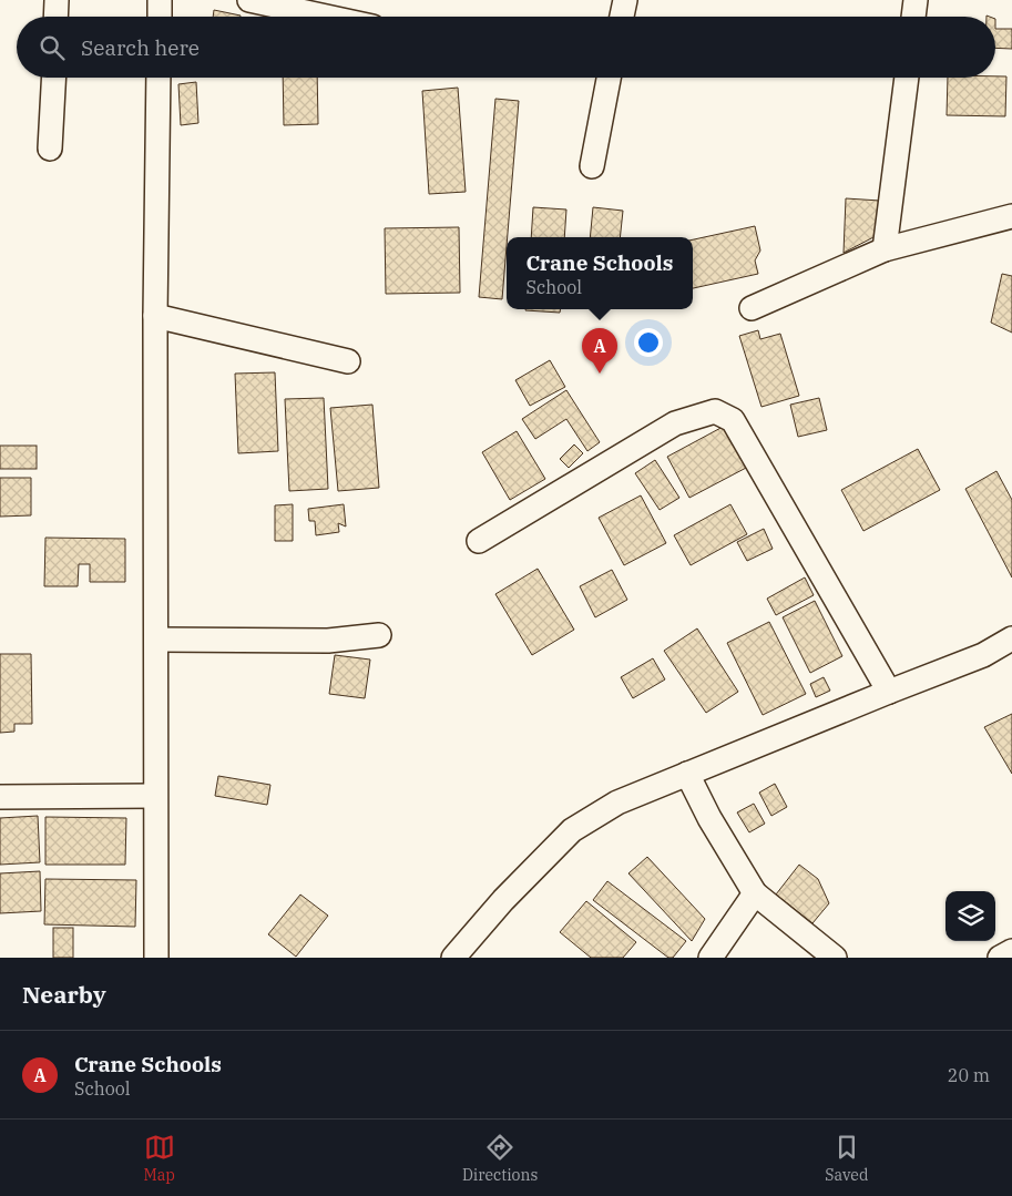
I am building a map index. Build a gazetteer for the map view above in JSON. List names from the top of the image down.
{
  "page": {
    "search": "Search here",
    "popup": ["Crane Schools", "School"],
    "pins": "A",
    "heading": "Nearby",
    "list": [
      {
        "mark": "A",
        "name": "Crane Schools",
        "note": "School",
        "value": "20 m"
      }
    ],
    "nav": ["Map", "Directions", "Saved"]
  }
}
